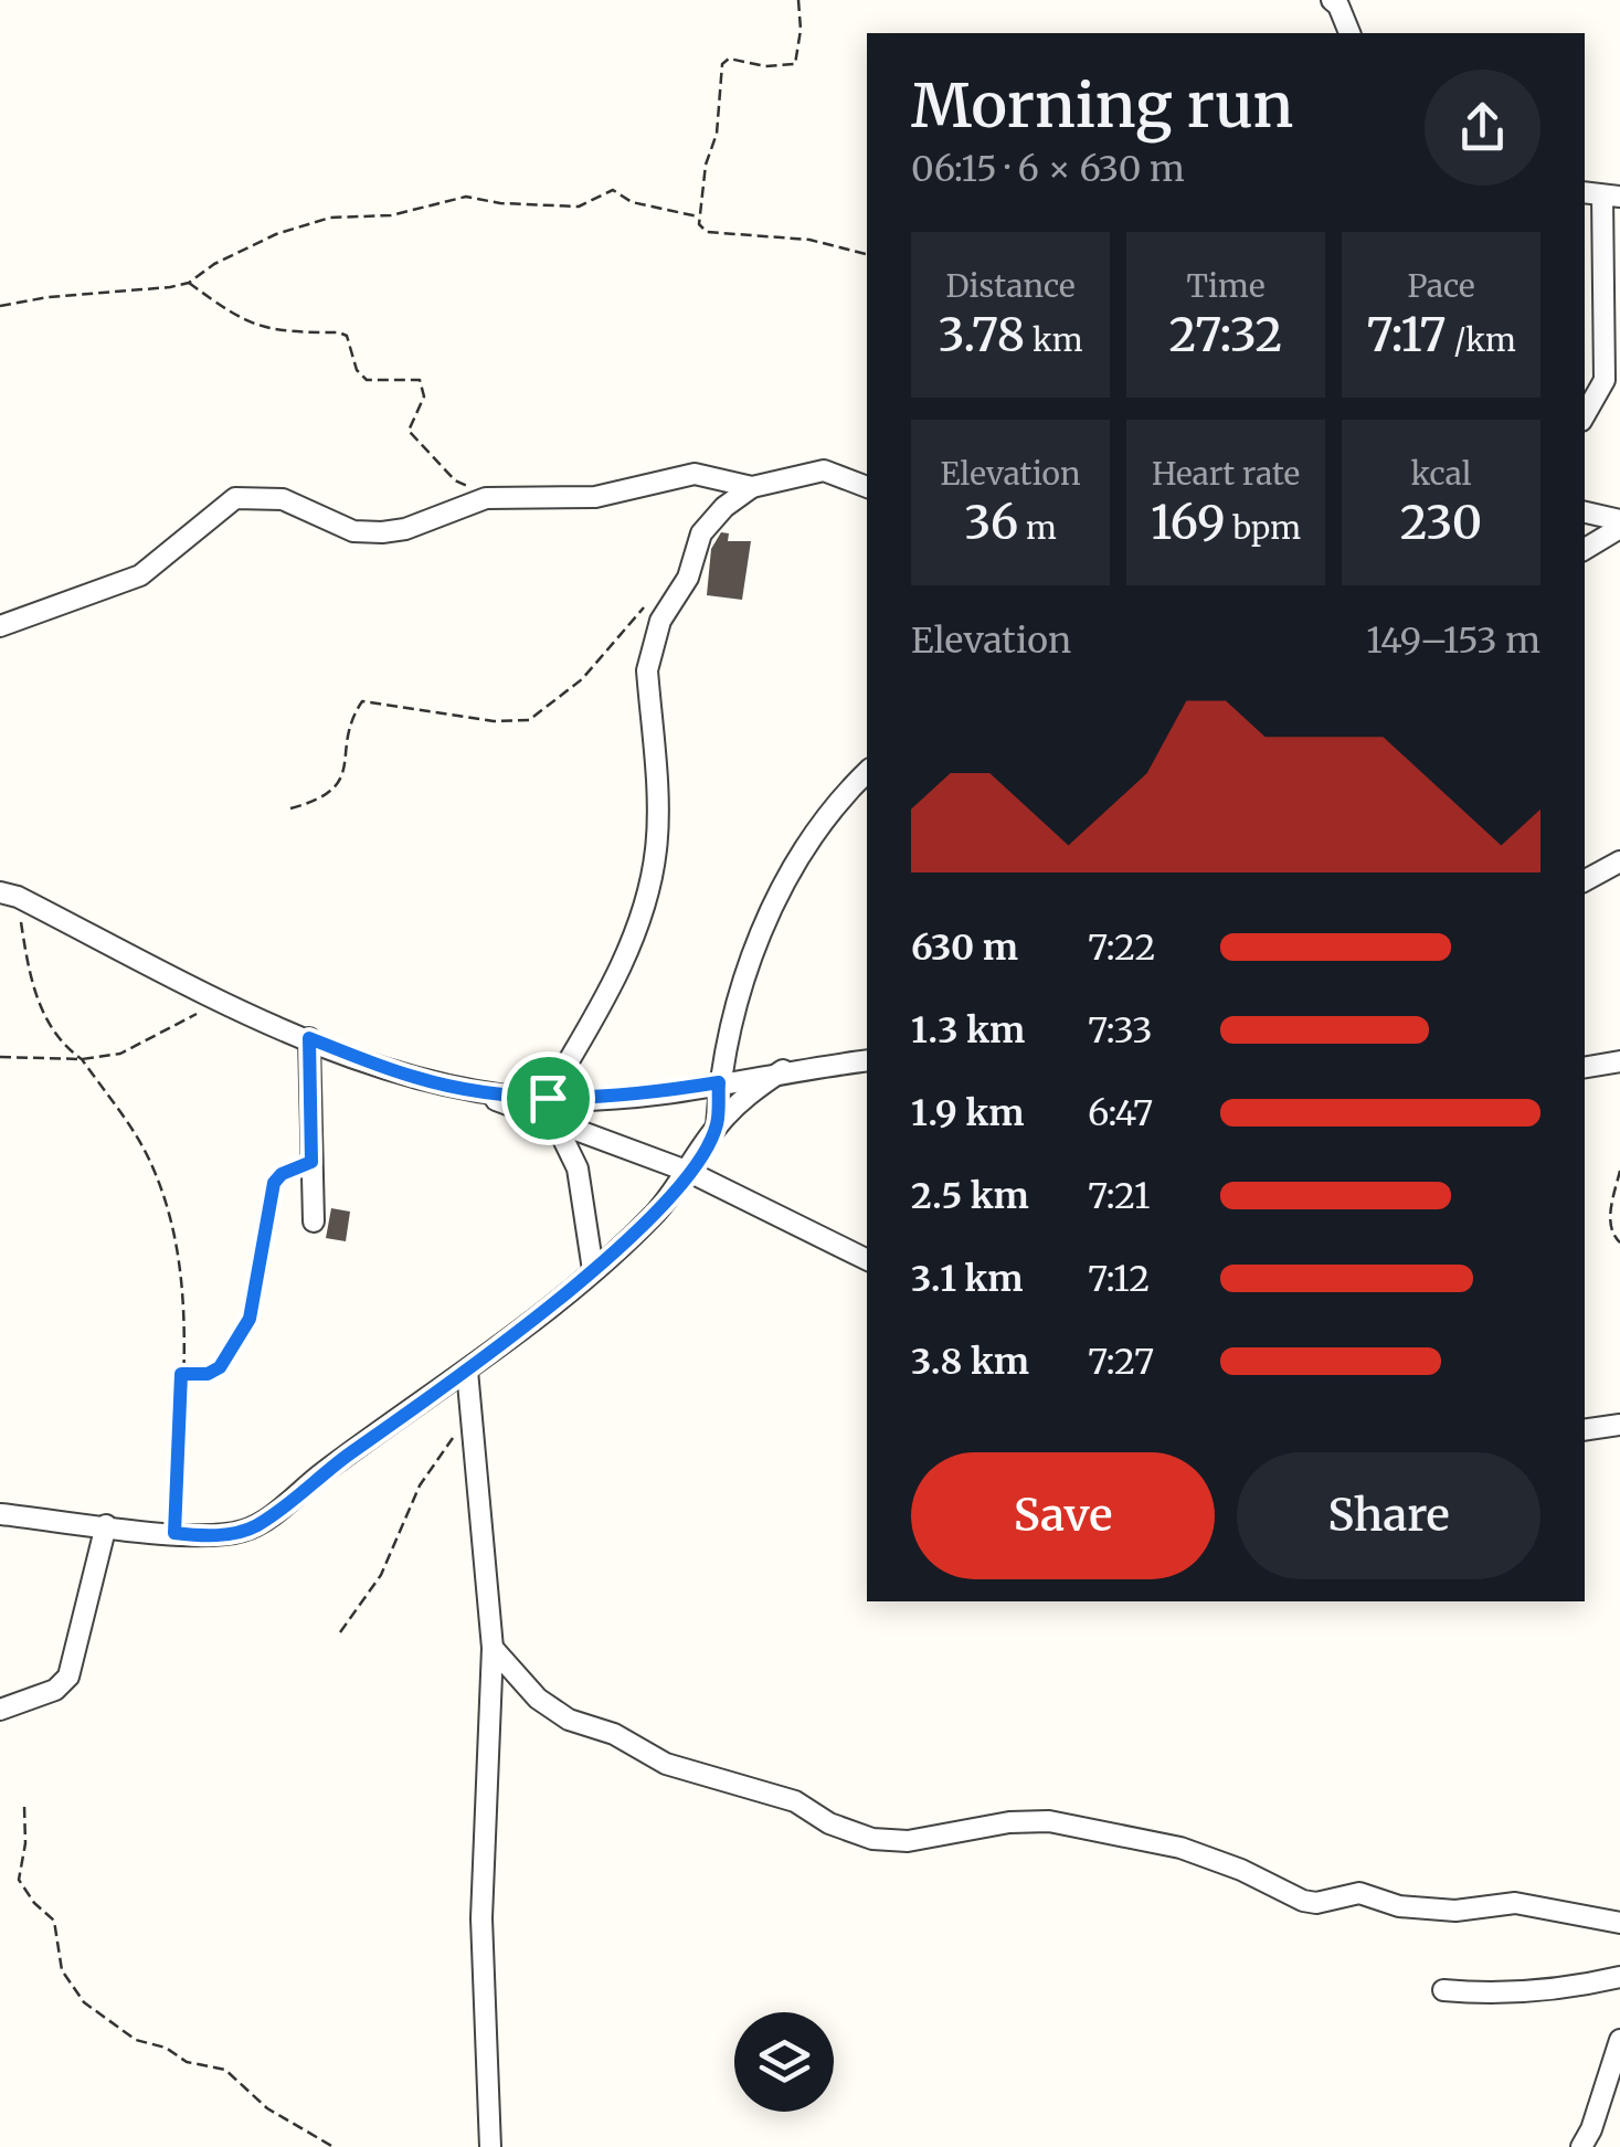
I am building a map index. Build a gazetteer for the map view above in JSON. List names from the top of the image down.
{
  "page": {
    "heading": ["Morning run", "06:15 · 6 × 630 m"],
    "stats": [
      ["Distance", "3.78 km"],
      ["Time", "27:32"],
      ["Pace", "7:17 /km"],
      ["Elevation", "36 m"],
      ["Heart rate", "169 bpm"],
      ["kcal", "230"]
    ],
    "chart": ["Elevation", "149–153 m"],
    "list": [
      {
        "name": "630 m",
        "note": "7:22"
      },
      {
        "name": "1.3 km",
        "note": "7:33"
      },
      {
        "name": "1.9 km",
        "note": "6:47"
      },
      {
        "name": "2.5 km",
        "note": "7:21"
      },
      {
        "name": "3.1 km",
        "note": "7:12"
      },
      {
        "name": "3.8 km",
        "note": "7:27"
      }
    ],
    "buttons": ["Save", "Share"]
  }
}
